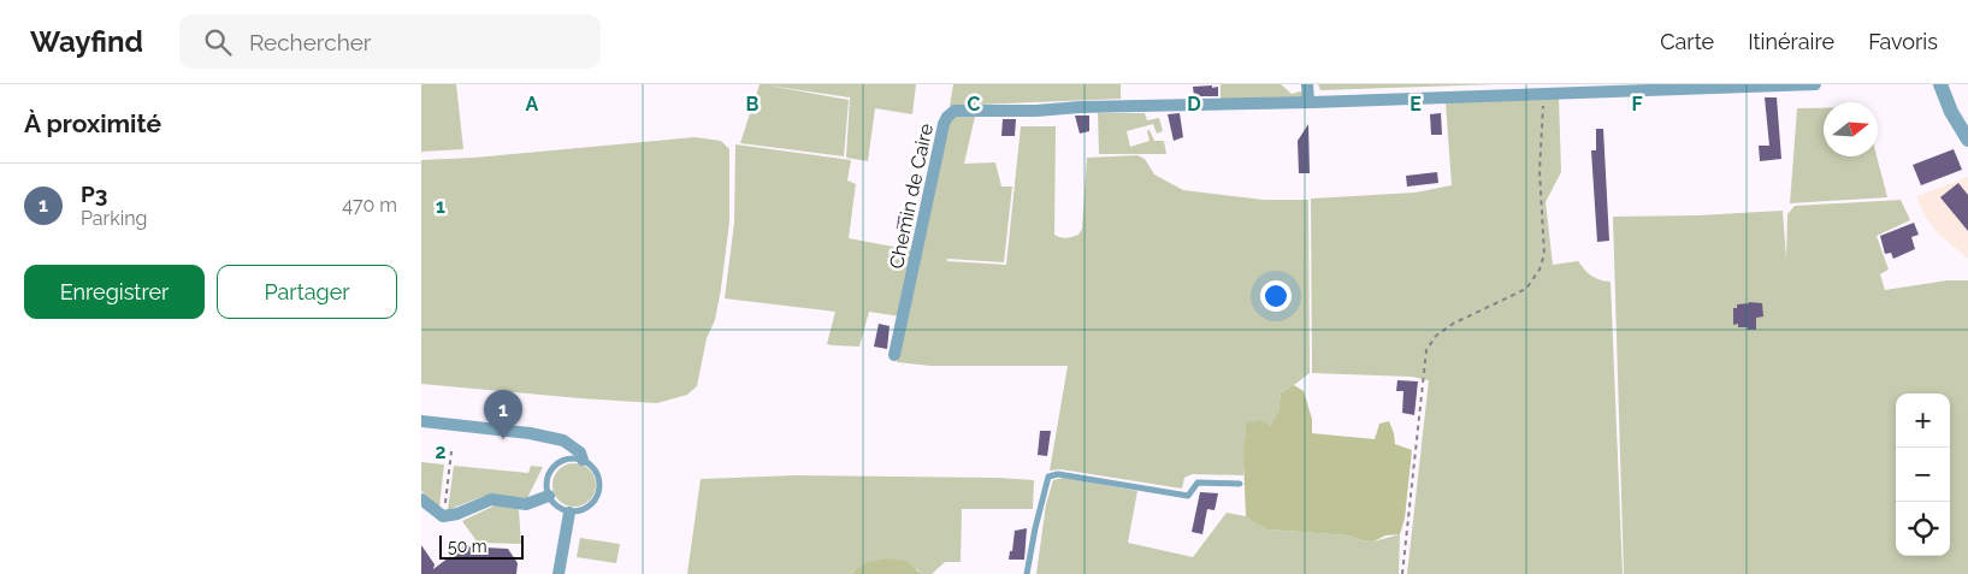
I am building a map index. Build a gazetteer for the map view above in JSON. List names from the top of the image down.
{
  "streets": {
    "street": ["Chemin de Caire"]
  },
  "scale_bar": "50 m",
  "north": "right",
  "page": {
    "header": "Wayfind",
    "search": "Rechercher",
    "nav": ["Carte", "Itinéraire", "Favoris"],
    "heading": "À proximité",
    "list": [
      {
        "mark": "1",
        "name": "P3",
        "note": "Parking",
        "value": "470 m"
      }
    ],
    "buttons": ["Enregistrer", "Partager"],
    "pins": "1",
    "map_buttons": ["+", "−"],
    "scale": "50 m"
  },
  "grid": {
    "columns": [
      "A",
      "B",
      "C",
      "D",
      "E",
      "F"
    ],
    "rows": ["1", "2"]
  }
}
